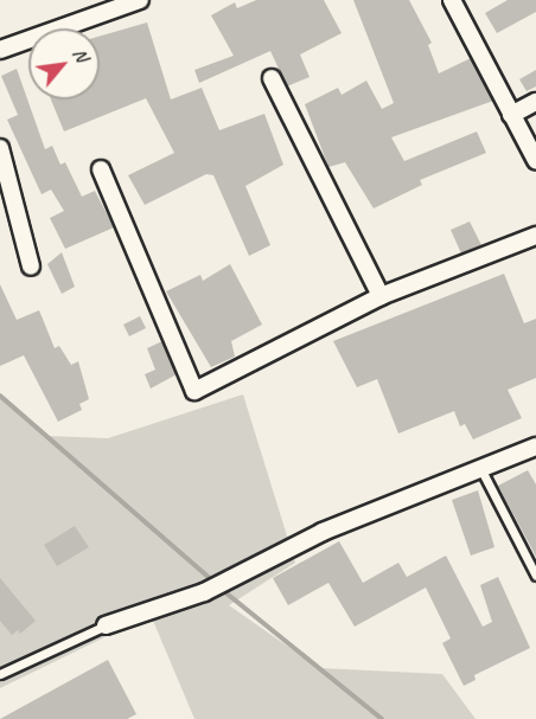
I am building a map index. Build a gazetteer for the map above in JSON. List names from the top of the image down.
{
  "north": "top right"
}
